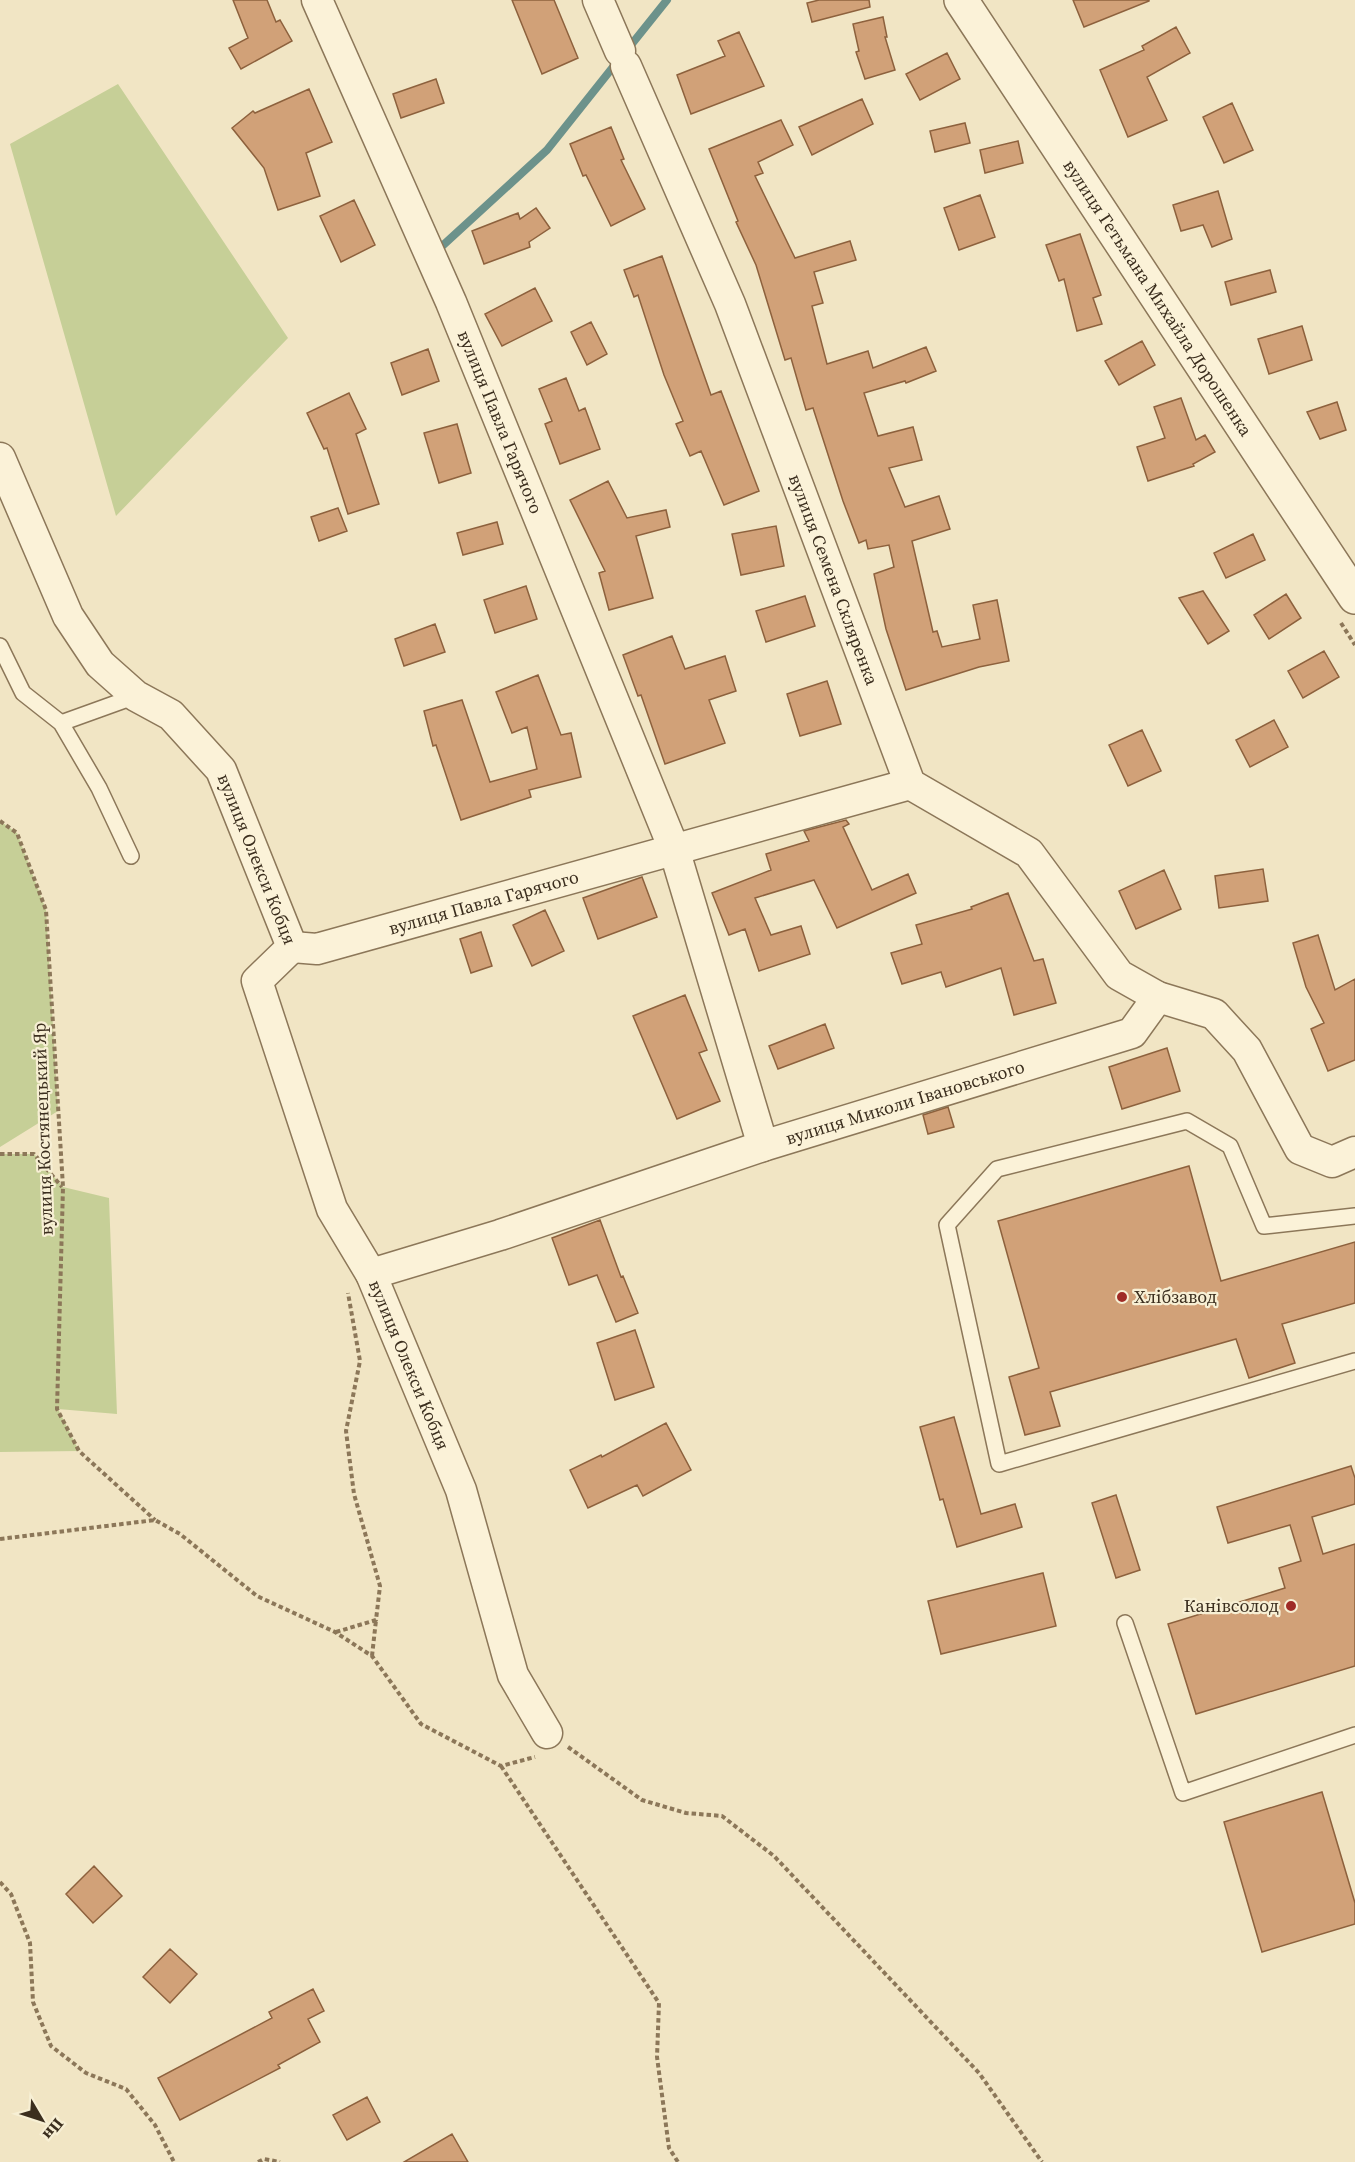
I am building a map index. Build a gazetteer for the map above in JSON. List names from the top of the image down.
{
  "streets": {
    "street": [
      "вулиця Гетьмана Михайла Дорошенка",
      "вулиця Павла Гарячого",
      "вулиця Семена Скляренка",
      "вулиця Олекси Кобця",
      "вулиця Миколи Івановського"
    ],
    "path": ["вулиця Костянецький Яр"]
  },
  "crossings": [
    ["вулиця Павла Гарячого", "вулиця Семена Скляренка"],
    ["вулиця Павла Гарячого", "вулиця Олекси Кобця"],
    ["вулиця Павла Гарячого", "вулиця Миколи Івановського"],
    ["вулиця Олекси Кобця", "вулиця Миколи Івановського"]
  ],
  "places": ["Хлібзавод", "Канівсолод"],
  "north": "bottom right"
}
